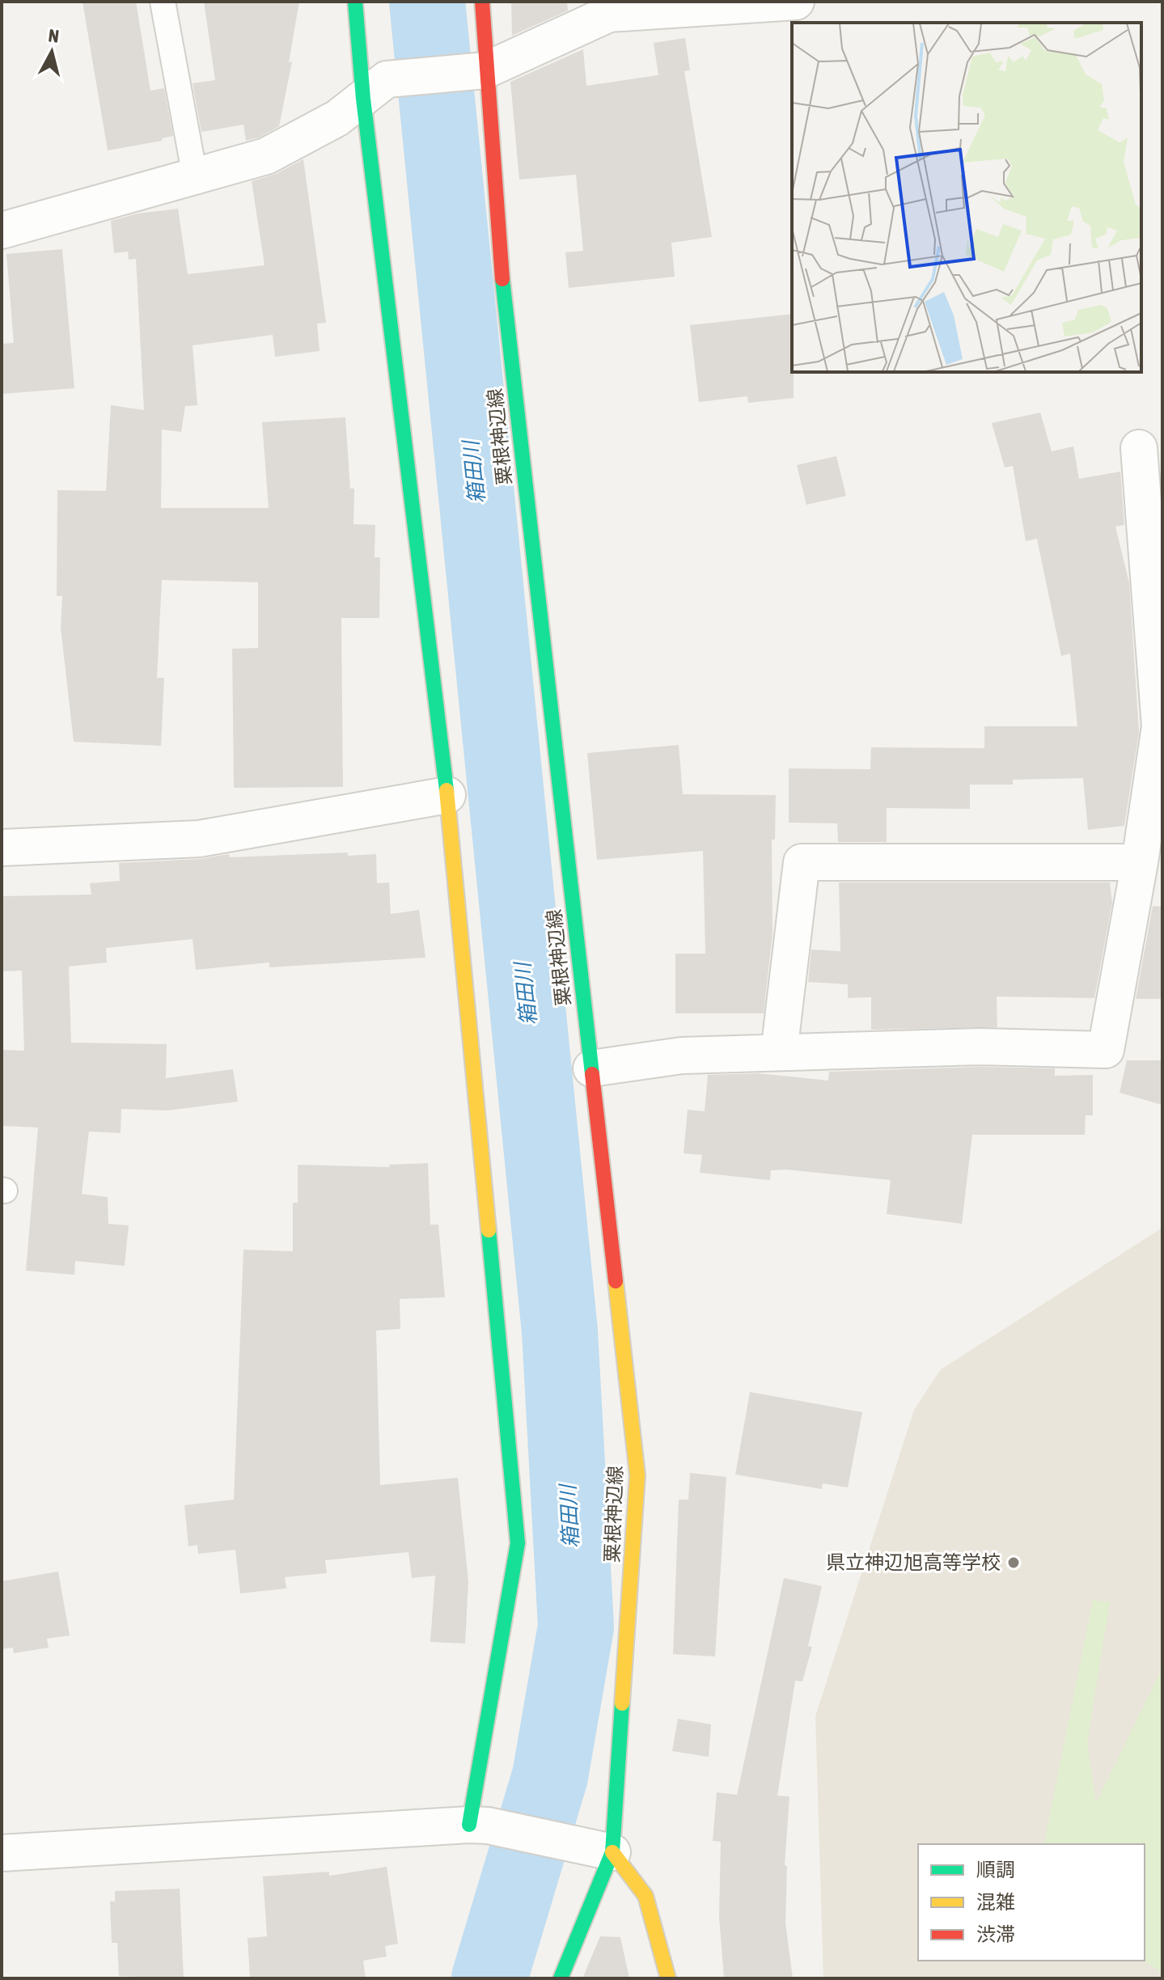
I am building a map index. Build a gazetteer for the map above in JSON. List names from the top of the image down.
{
  "streets": {
    "main road": ["粟根神辺線"]
  },
  "water": ["箱田川"],
  "places": ["県立神辺旭高等学校"],
  "legend": ["順調", "混雑", "渋滞"],
  "north": "top"
}
